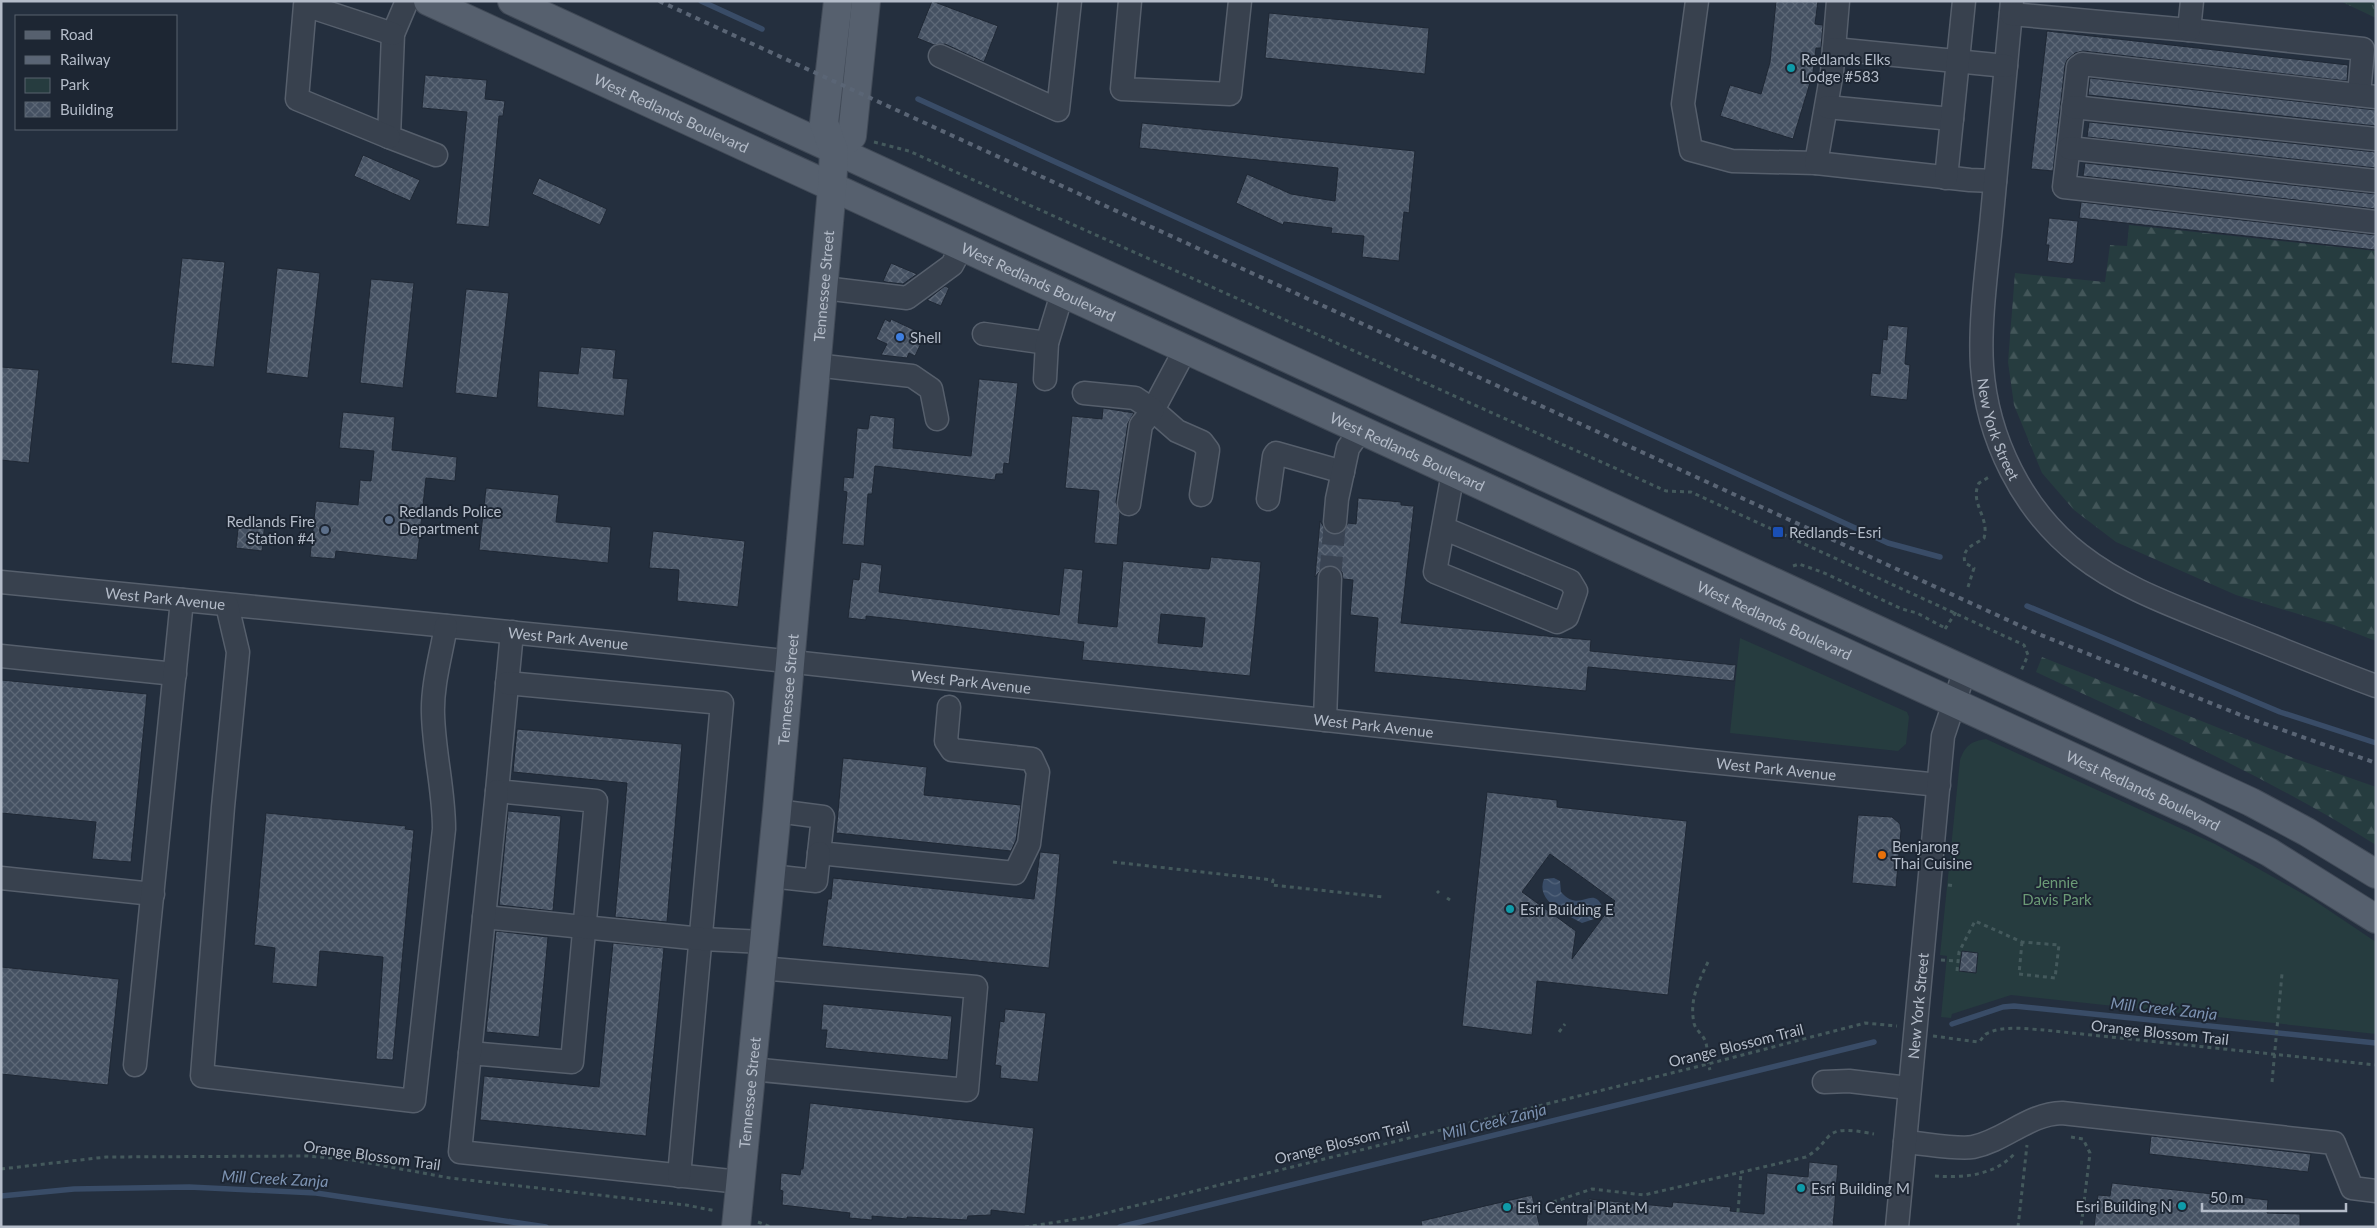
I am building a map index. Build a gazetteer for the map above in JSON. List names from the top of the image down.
{
  "streets": {
    "main road": ["West Redlands Boulevard", "Tennessee Street"],
    "street": ["New York Street", "West Park Avenue"],
    "path": ["Orange Blossom Trail"]
  },
  "crossings": [
    ["West Redlands Boulevard", "Tennessee Street"],
    ["West Redlands Boulevard", "New York Street"],
    ["Tennessee Street", "West Park Avenue"],
    ["Tennessee Street", "Orange Blossom Trail"],
    ["New York Street", "West Park Avenue"]
  ],
  "water": ["Mill Creek Zanja"],
  "parks": ["Jennie Davis Park"],
  "places": {
    "other": [
      "Redlands Elks Lodge #583",
      "Shell",
      "Redlands Police Department",
      "Redlands Fire Station #4",
      "Benjarong Thai Cuisine",
      "Esri Building E",
      "Esri Building M",
      "Esri Building N",
      "Esri Central Plant M"
    ],
    "transit": ["Redlands–Esri"]
  },
  "legend": [
    "Road",
    "Railway",
    "Park",
    "Building"
  ],
  "scale_bar": "50 m"
}
